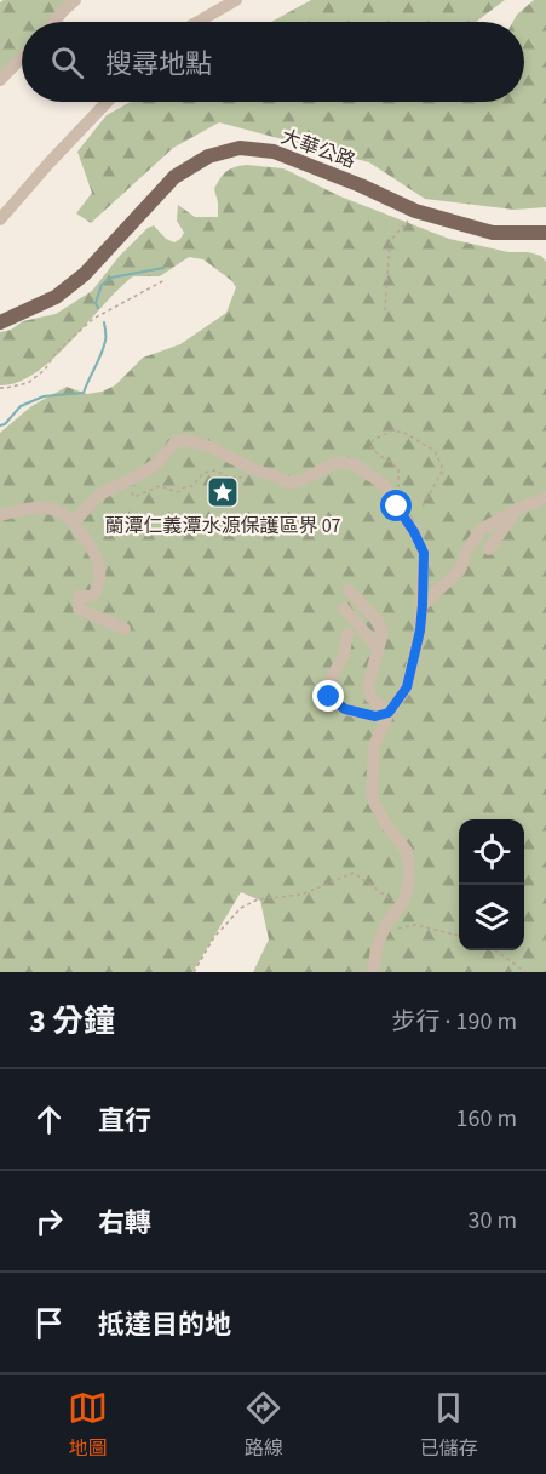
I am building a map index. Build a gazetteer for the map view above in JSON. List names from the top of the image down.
{
  "streets": {
    "main road": ["大華公路"]
  },
  "places": {
    "place": ["蘭潭仁義潭水源保護區界 07"]
  },
  "page": {
    "search": "搜尋地點",
    "heading": ["3 分鐘", "步行 · 190 m"],
    "list": [
      ["直行", "160 m"],
      ["右轉", "30 m"],
      "抵達目的地"
    ],
    "nav": ["地圖", "路線", "已儲存"]
  }
}
